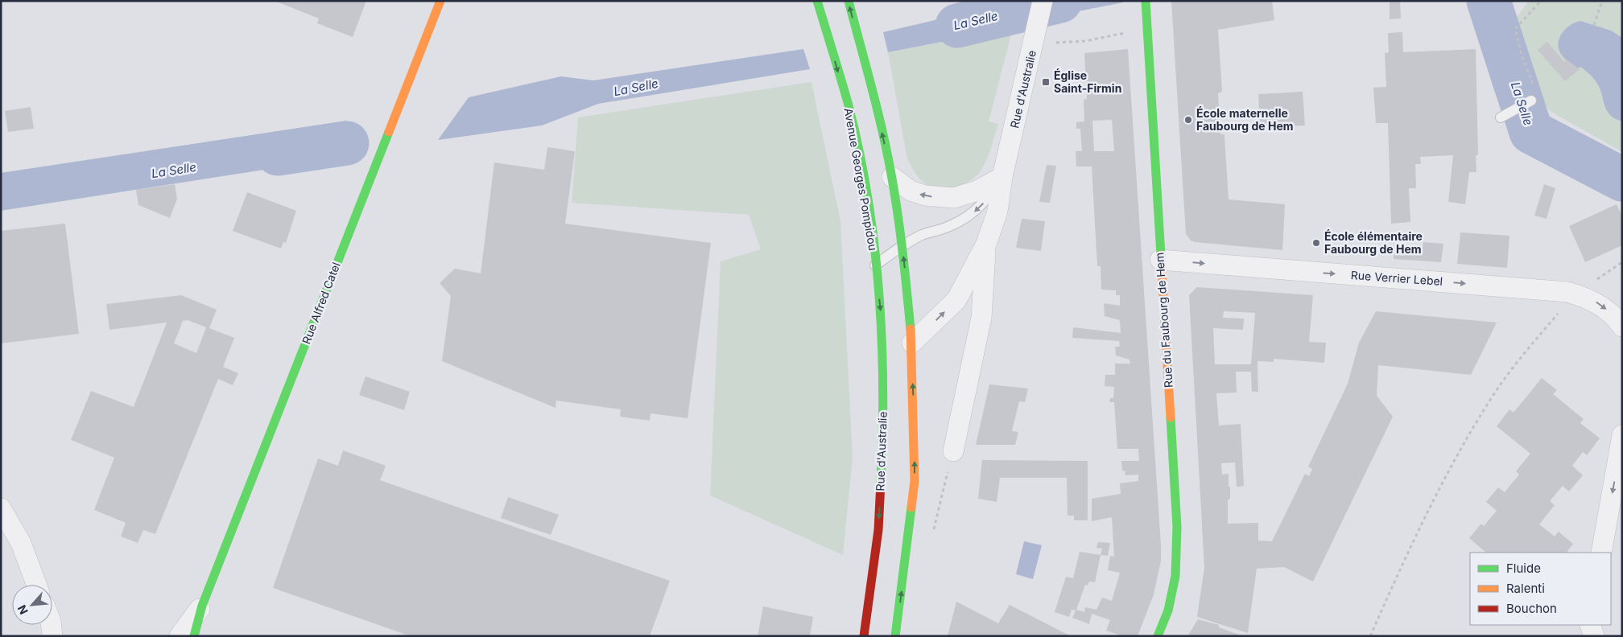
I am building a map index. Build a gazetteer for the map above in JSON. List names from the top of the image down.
{
  "streets": {
    "street": [
      "Rue d'Australie",
      "Avenue Georges Pompidou",
      "Rue Verrier Lebel",
      "Rue Alfred Catel",
      "Rue du Faubourg de Hem"
    ]
  },
  "crossings": [
    ["Rue d'Australie", "Avenue Georges Pompidou"],
    ["Rue Verrier Lebel", "Rue du Faubourg de Hem"]
  ],
  "one_way": ["Rue Verrier Lebel"],
  "water": ["La Selle"],
  "places": {
    "transit": ["Église Saint-Firmin"],
    "other": ["École maternelle Faubourg de Hem", "École élémentaire Faubourg de Hem"]
  },
  "legend": ["Fluide", "Ralenti", "Bouchon"],
  "north": "bottom left"
}
